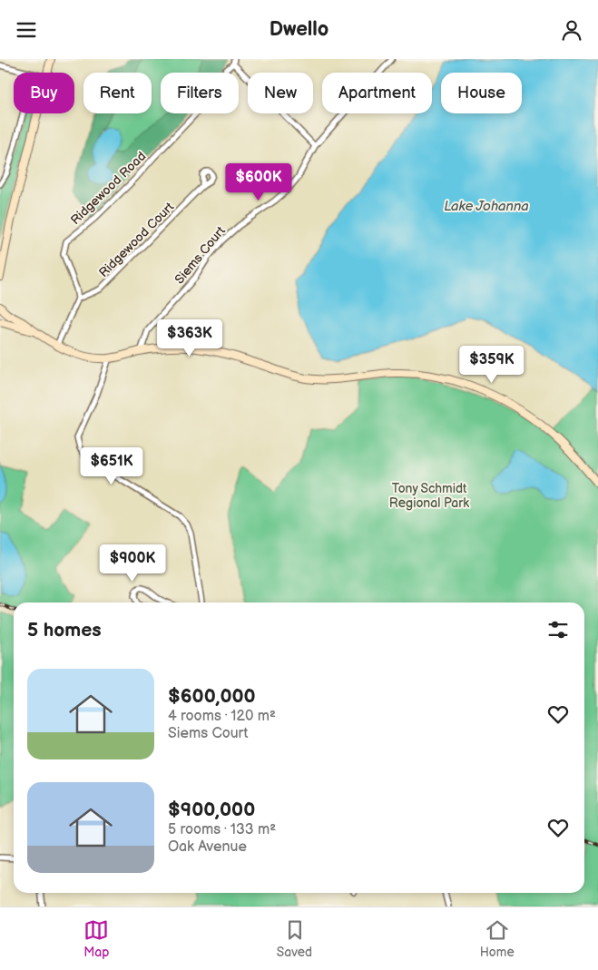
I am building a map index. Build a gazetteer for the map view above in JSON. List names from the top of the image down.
{
  "streets": {
    "street": ["Ridgewood Road", "Ridgewood Court", "Siems Court"]
  },
  "crossings": [
    ["Ridgewood Road", "Ridgewood Court"]
  ],
  "water": ["Lake Johanna"],
  "parks": ["Tony Schmidt Regional Park"],
  "page": {
    "header": "Dwello",
    "chip": [
      "Buy",
      "Rent",
      "Filters",
      "New",
      "Apartment",
      "House"
    ],
    "price": [
      "$600K",
      "$363K",
      "$359K",
      "$651K",
      "$900K"
    ],
    "heading": "5 homes",
    "list": [
      {
        "name": "$600,000",
        "note": "4 rooms · 120 m² · Siems Court"
      },
      {
        "name": "$900,000",
        "note": "5 rooms · 133 m² · Oak Avenue"
      }
    ],
    "tabs": ["Map", "Saved", "Home"]
  }
}
